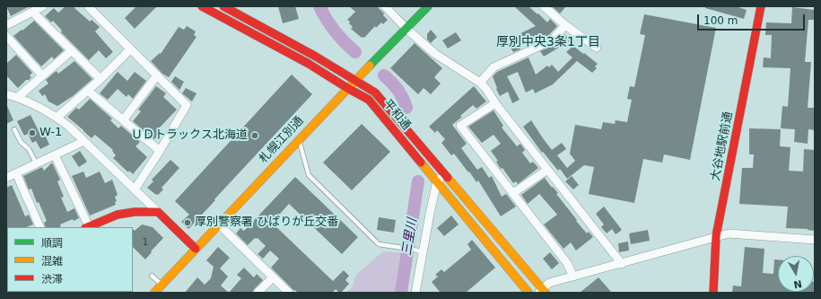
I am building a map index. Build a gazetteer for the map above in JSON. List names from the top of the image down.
{
  "streets": {
    "main road": ["平和通", "札幌江別通", "大谷地駅前通"]
  },
  "crossings": [
    ["平和通", "札幌江別通"]
  ],
  "districts": ["厚別中央3条1丁目"],
  "water": ["三里川"],
  "places": ["W-1", "ＵＤトラックス北海道", "厚別警察署 ひばりが丘交番"],
  "house_numbers": ["1"],
  "legend": ["順調", "混雑", "渋滞"],
  "scale_bar": "100 m",
  "north": "bottom"
}
